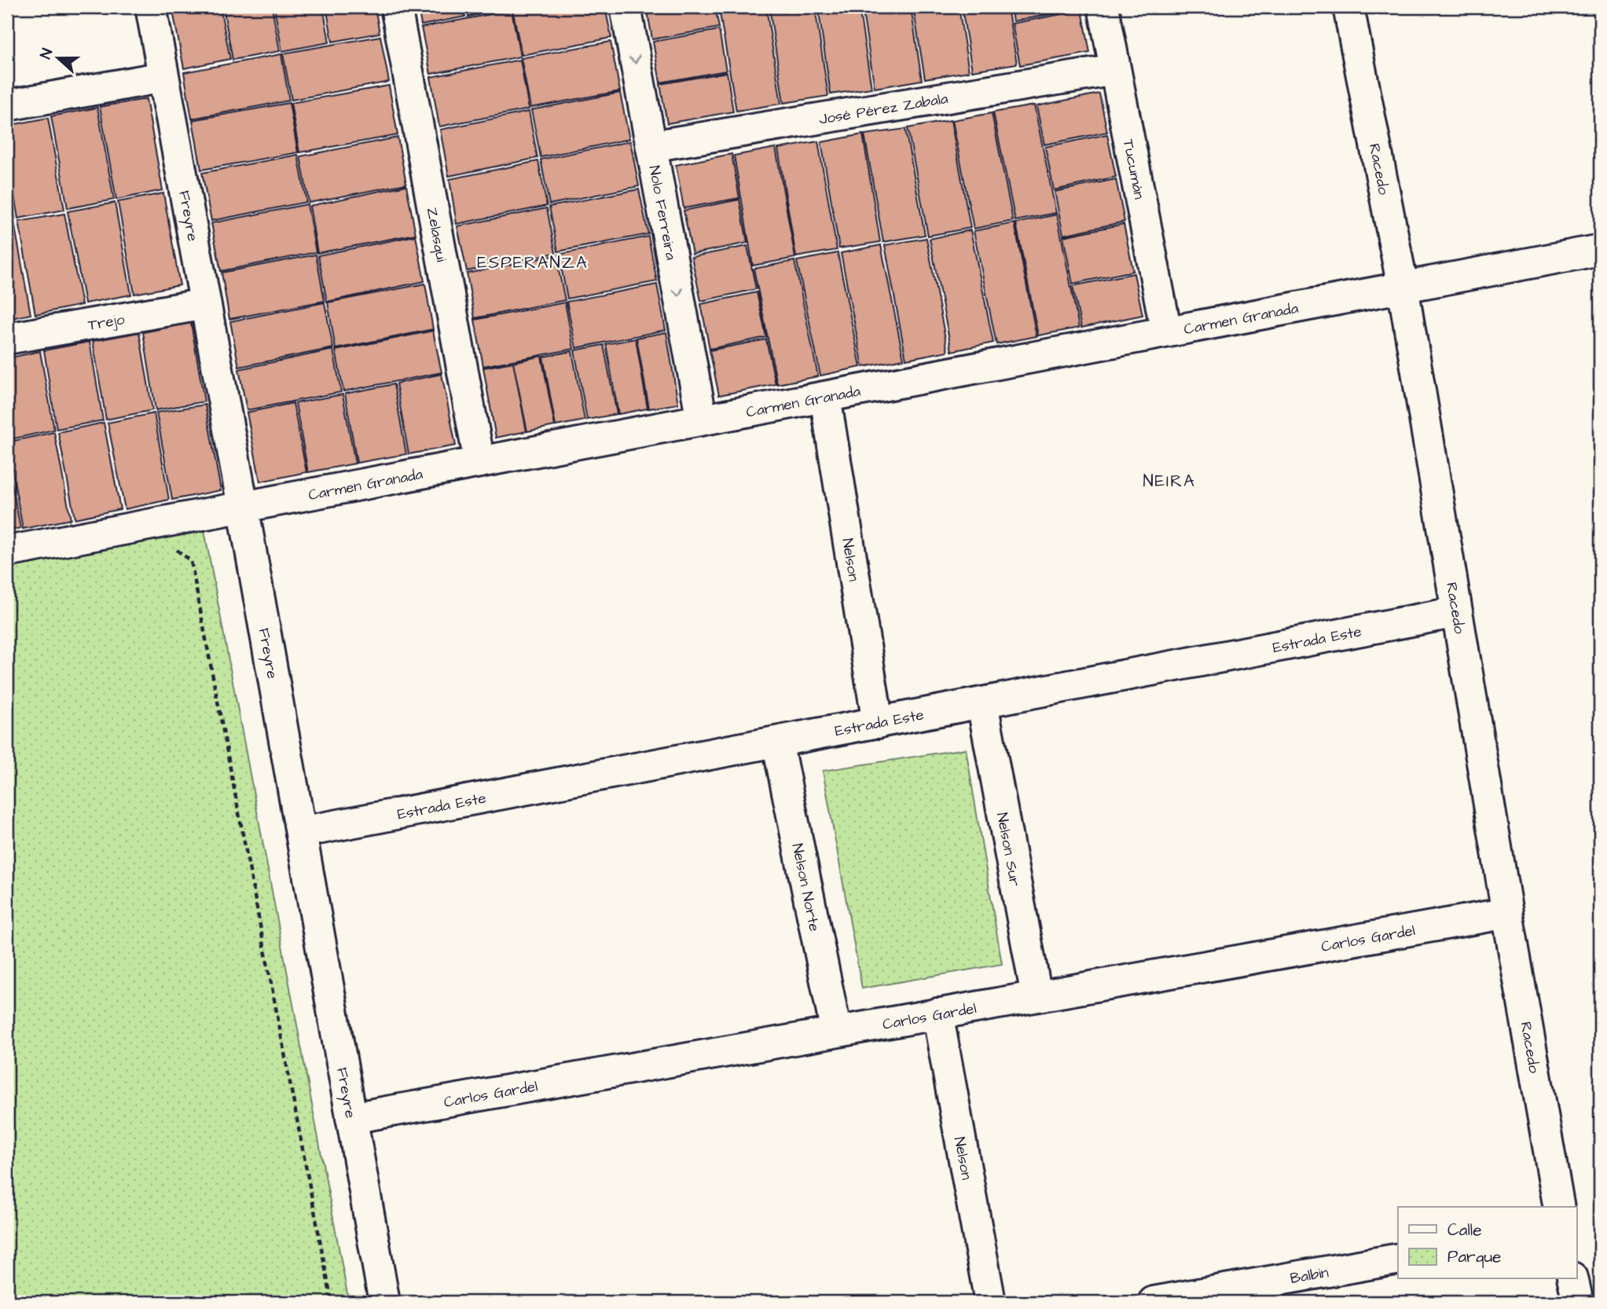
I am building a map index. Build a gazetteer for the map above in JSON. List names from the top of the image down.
{
  "streets": {
    "street": [
      "José Pérez Zabala",
      "Racedo",
      "Tucumán",
      "Nolo Ferreira",
      "Freyre",
      "Zelasqui",
      "Carmen Granada",
      "Trejo",
      "Nelson",
      "Estrada Este",
      "Nelson Sur",
      "Nelson Norte",
      "Carlos Gardel",
      "Balbin"
    ]
  },
  "crossings": [
    ["José Pérez Zabala", "Tucumán"],
    ["José Pérez Zabala", "Nolo Ferreira"],
    ["Racedo", "Carmen Granada"],
    ["Racedo", "Estrada Este"],
    ["Racedo", "Carlos Gardel"],
    ["Tucumán", "Carmen Granada"],
    ["Nolo Ferreira", "Carmen Granada"],
    ["Freyre", "Carmen Granada"],
    ["Freyre", "Trejo"],
    ["Freyre", "Estrada Este"],
    ["Freyre", "Carlos Gardel"],
    ["Zelasqui", "Carmen Granada"],
    ["Carmen Granada", "Nelson"],
    ["Nelson", "Estrada Este"],
    ["Nelson", "Carlos Gardel"],
    ["Estrada Este", "Nelson Sur"],
    ["Estrada Este", "Nelson Norte"],
    ["Nelson Sur", "Carlos Gardel"],
    ["Nelson Norte", "Carlos Gardel"]
  ],
  "one_way": ["Nolo Ferreira"],
  "districts": ["ESPERANZA", "NEIRA"],
  "legend": ["Calle", "Parque"],
  "north": "left"
}
